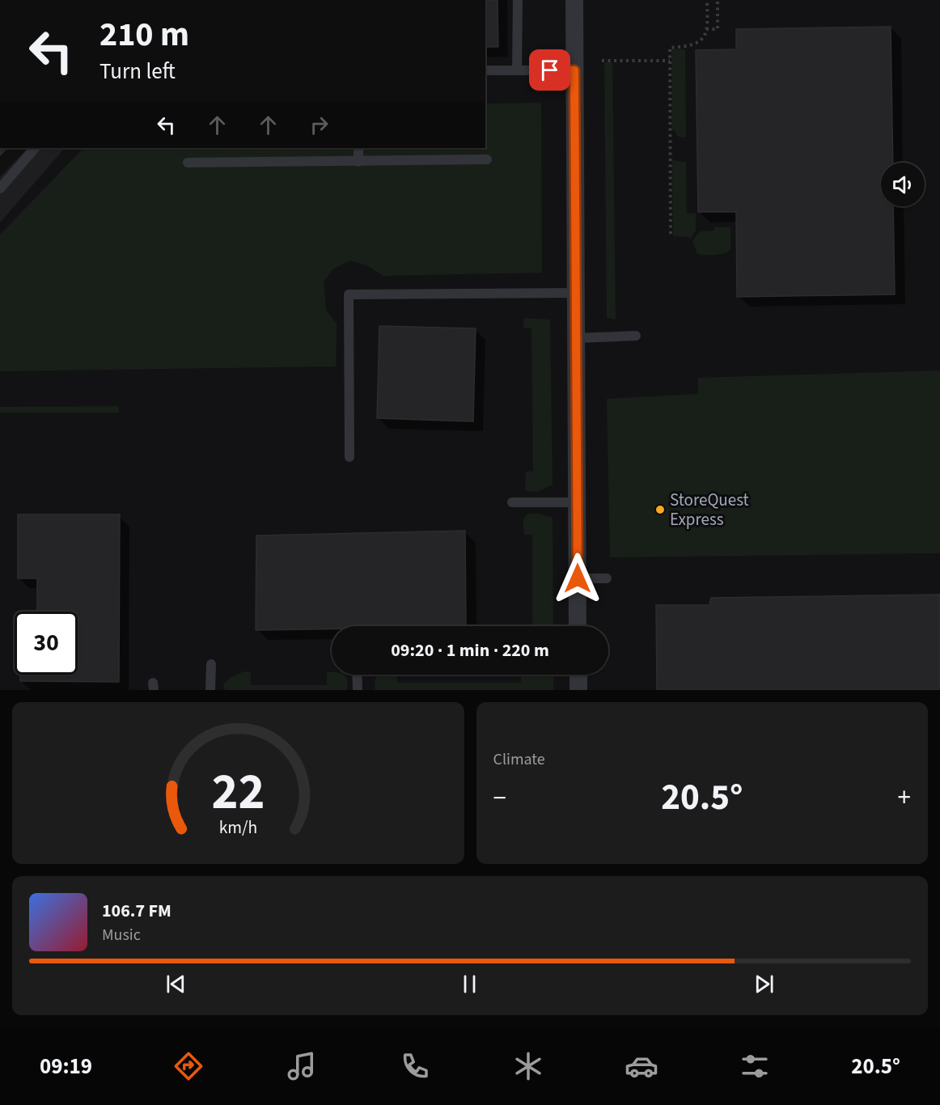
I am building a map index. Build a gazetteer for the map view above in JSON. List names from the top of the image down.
{
  "places": ["StoreQuest Express"],
  "page": {
    "turn": ["210 m", "Turn left"],
    "limit": "30",
    "trip": "09:20 · 1 min · 220 m",
    "tile": "Climate",
    "heat": ["−", "20.5°", "+"],
    "song": ["106.7 FM", "Music"],
    "tabs": ["09:19", "20.5°"],
    "gauge": ["22", "km/h"]
  }
}
